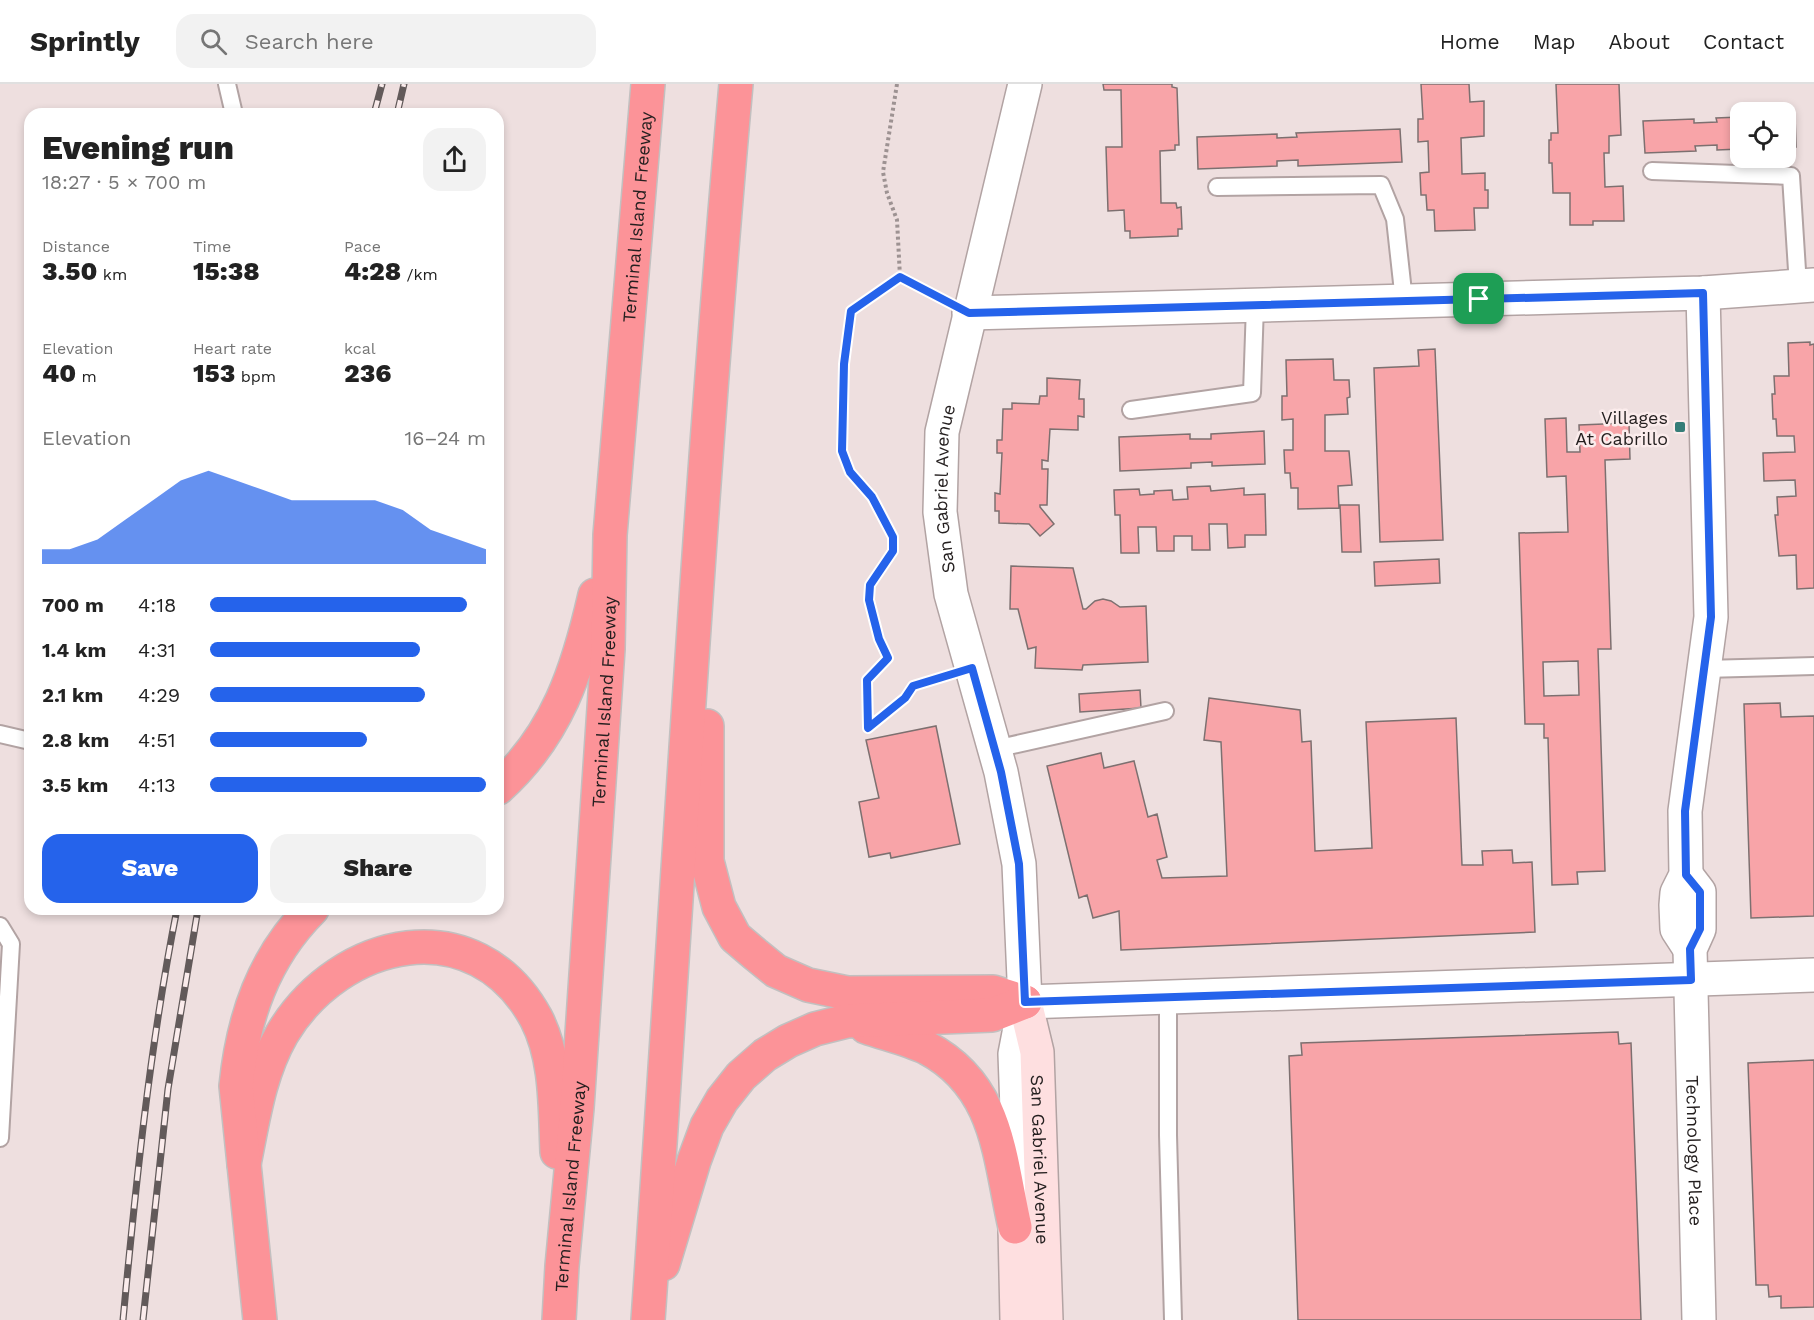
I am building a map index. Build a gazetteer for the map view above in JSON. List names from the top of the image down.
{
  "streets": {
    "highway": ["Terminal Island Freeway"],
    "main road": ["San Gabriel Avenue"],
    "street": ["Technology Place"]
  },
  "places": {
    "transit": ["Villages At Cabrillo"]
  },
  "page": {
    "header": "Sprintly",
    "search": "Search here",
    "nav": [
      "Home",
      "Map",
      "About",
      "Contact"
    ],
    "heading": ["Evening run", "18:27 · 5 × 700 m"],
    "stats": [
      ["Distance", "3.50 km"],
      ["Time", "15:38"],
      ["Pace", "4:28 /km"],
      ["Elevation", "40 m"],
      ["Heart rate", "153 bpm"],
      ["kcal", "236"]
    ],
    "chart": ["Elevation", "16–24 m"],
    "list": [
      {
        "name": "700 m",
        "note": "4:18"
      },
      {
        "name": "1.4 km",
        "note": "4:31"
      },
      {
        "name": "2.1 km",
        "note": "4:29"
      },
      {
        "name": "2.8 km",
        "note": "4:51"
      },
      {
        "name": "3.5 km",
        "note": "4:13"
      }
    ],
    "buttons": ["Save", "Share"]
  }
}
